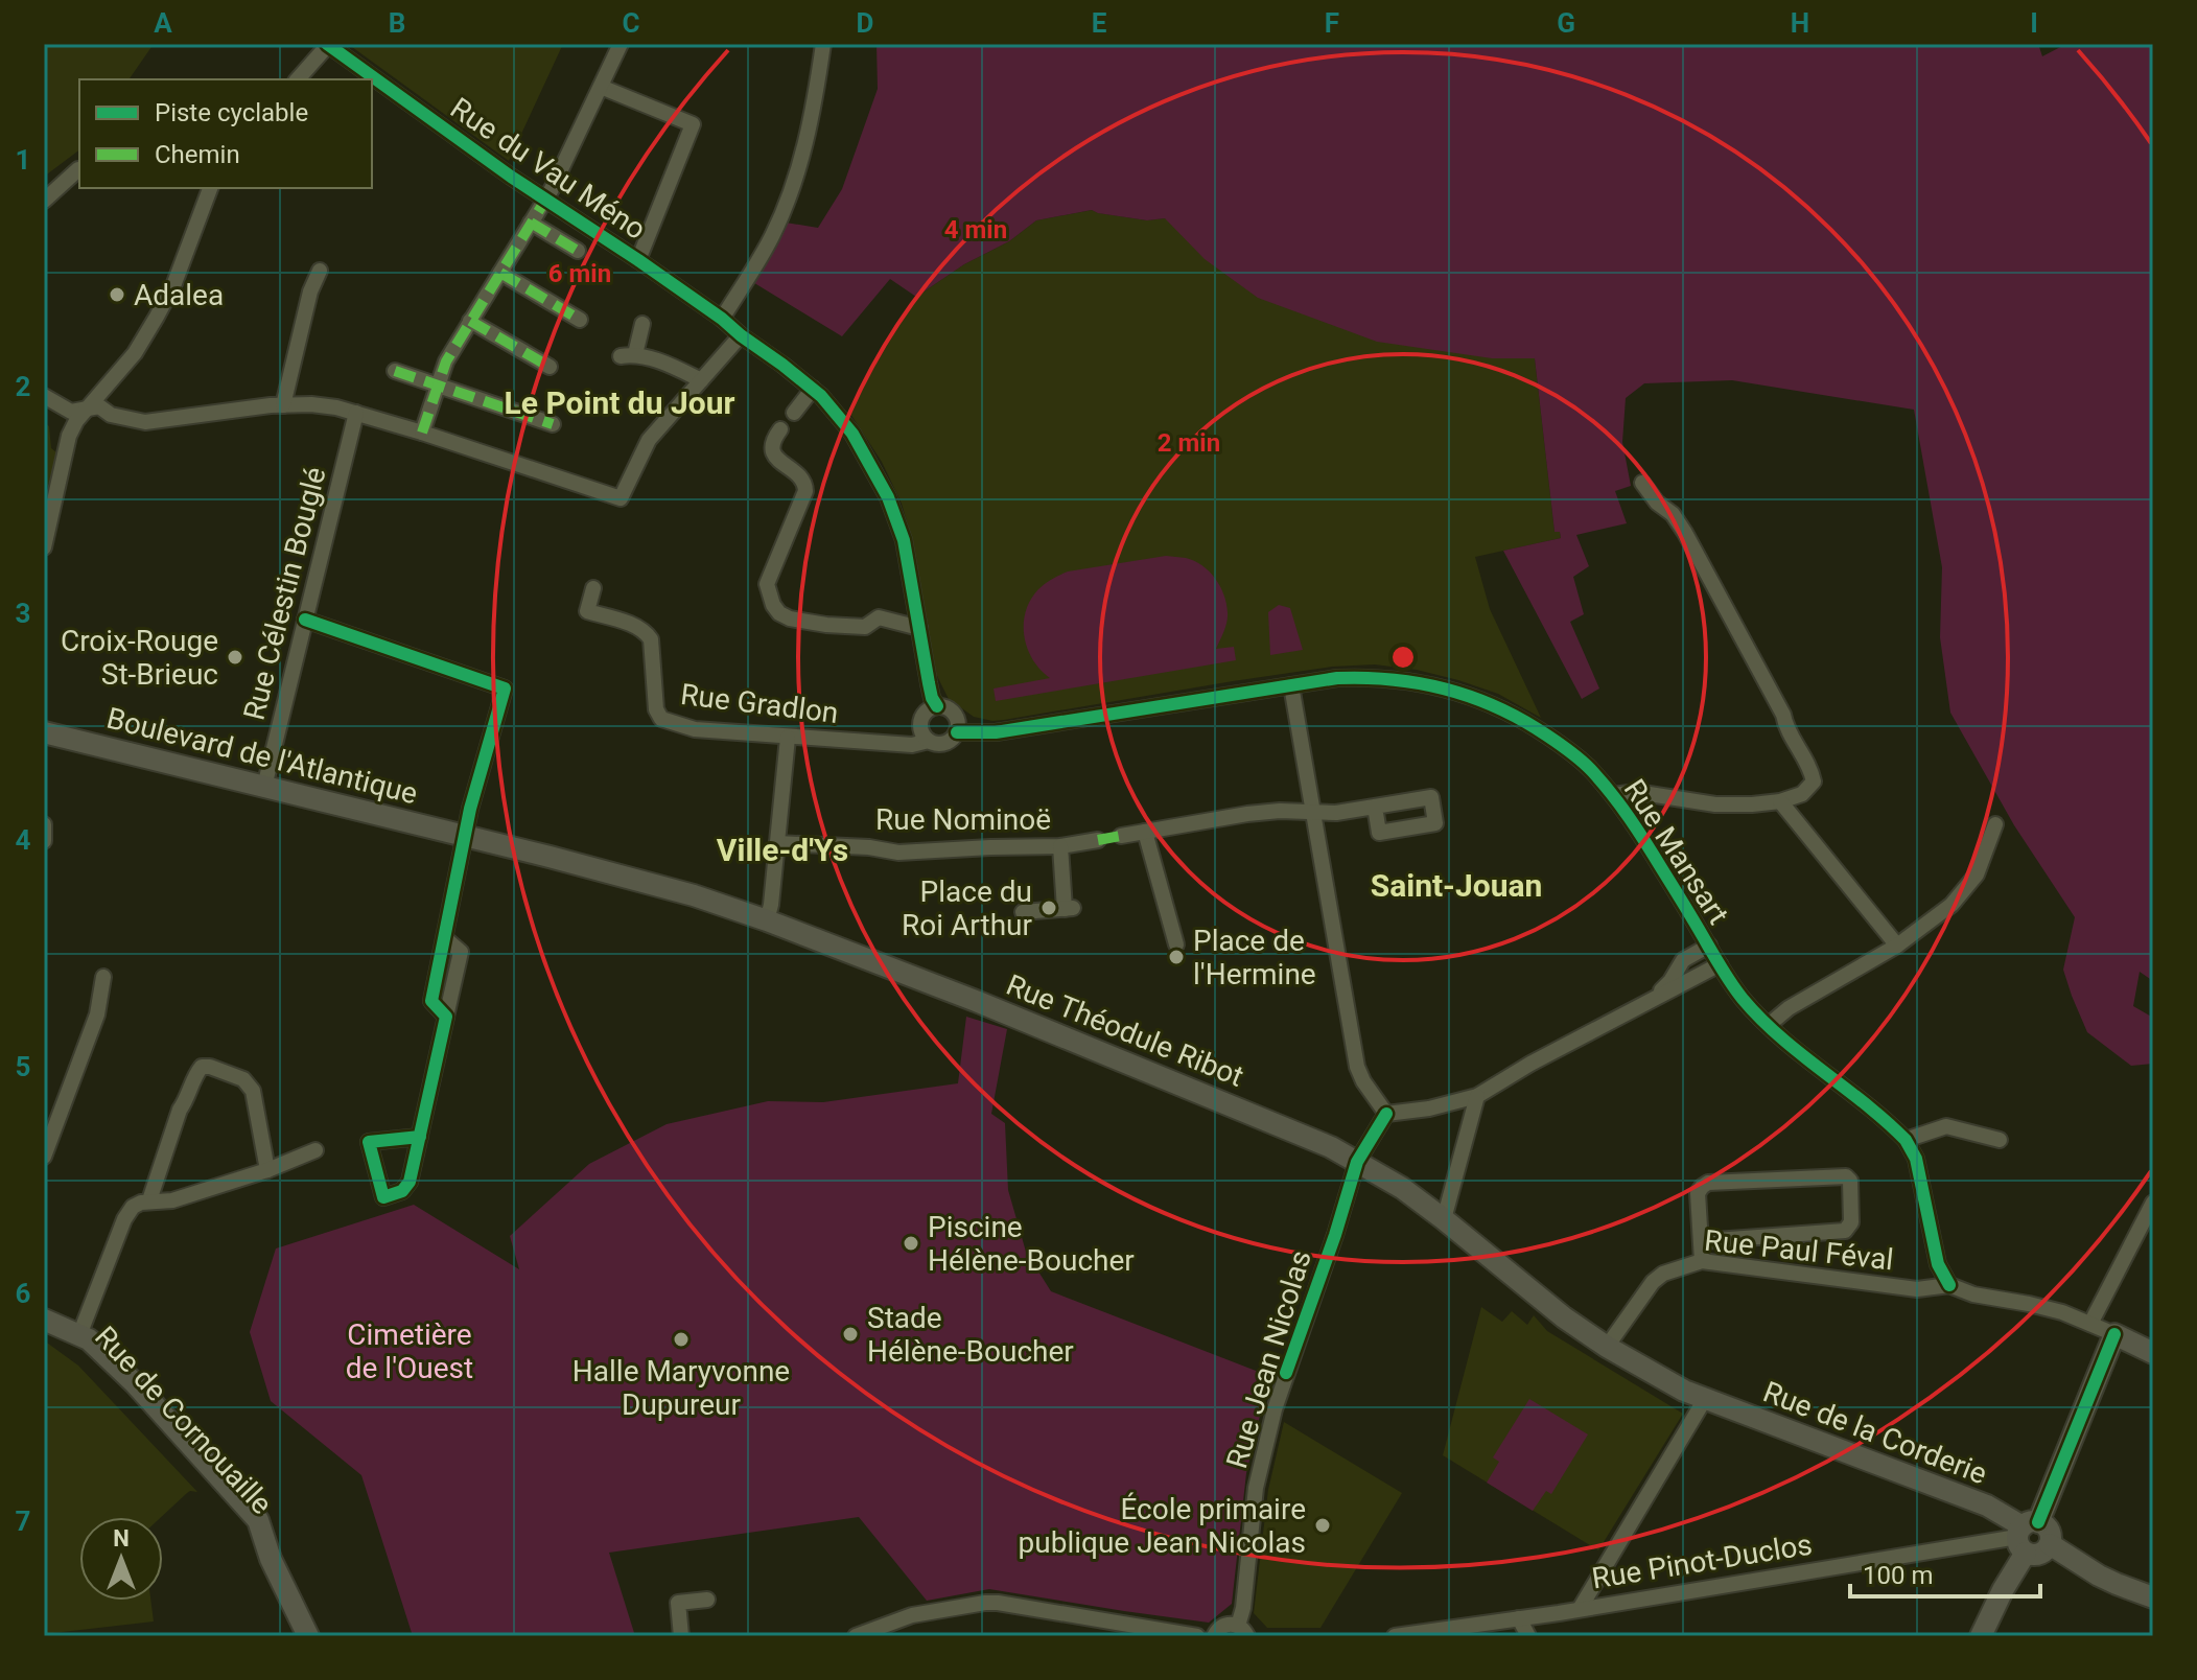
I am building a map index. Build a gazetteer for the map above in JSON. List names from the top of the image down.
{
  "streets": {
    "main road": [
      "Boulevard de l'Atlantique",
      "Rue Théodule Ribot",
      "Rue de Cornouaille",
      "Rue de la Corderie"
    ],
    "street": [
      "Rue du Vau Méno",
      "Rue Célestin Bouglé",
      "Rue Gradlon",
      "Rue Nominoë",
      "Rue Mansart",
      "Rue Paul Féval",
      "Rue Jean Nicolas",
      "Rue Pinot-Duclos"
    ]
  },
  "crossings": [
    ["Rue du Vau Méno", "Rue Gradlon"],
    ["Rue du Vau Méno", "Rue Mansart"],
    ["Rue Célestin Bouglé", "Boulevard de l'Atlantique"],
    ["Rue Gradlon", "Rue Mansart"],
    ["Boulevard de l'Atlantique", "Rue Théodule Ribot"],
    ["Rue Mansart", "Rue Paul Féval"],
    ["Rue Théodule Ribot", "Rue Paul Féval"],
    ["Rue Théodule Ribot", "Rue Jean Nicolas"],
    ["Rue Théodule Ribot", "Rue de la Corderie"],
    ["Rue de la Corderie", "Rue Pinot-Duclos"]
  ],
  "districts": ["Le Point du Jour", "Ville-d'Ys", "Saint-Jouan"],
  "parks": ["Cimetière de l'Ouest"],
  "places": [
    "Adalea",
    "Croix-Rouge St-Brieuc",
    "Place du Roi Arthur",
    "Place de l'Hermine",
    "Piscine Hélène-Boucher",
    "Stade Hélène-Boucher",
    "Halle Maryvonne Dupureur",
    "École primaire publique Jean Nicolas"
  ],
  "legend": ["Piste cyclable", "Chemin"],
  "scale_bar": "100 m",
  "north": "top",
  "grid": {
    "columns": [
      "A",
      "B",
      "C",
      "D",
      "E",
      "F",
      "G",
      "H",
      "I"
    ],
    "rows": [
      "1",
      "2",
      "3",
      "4",
      "5",
      "6",
      "7"
    ]
  },
  "rings": ["4 min", "6 min", "2 min"]
}
